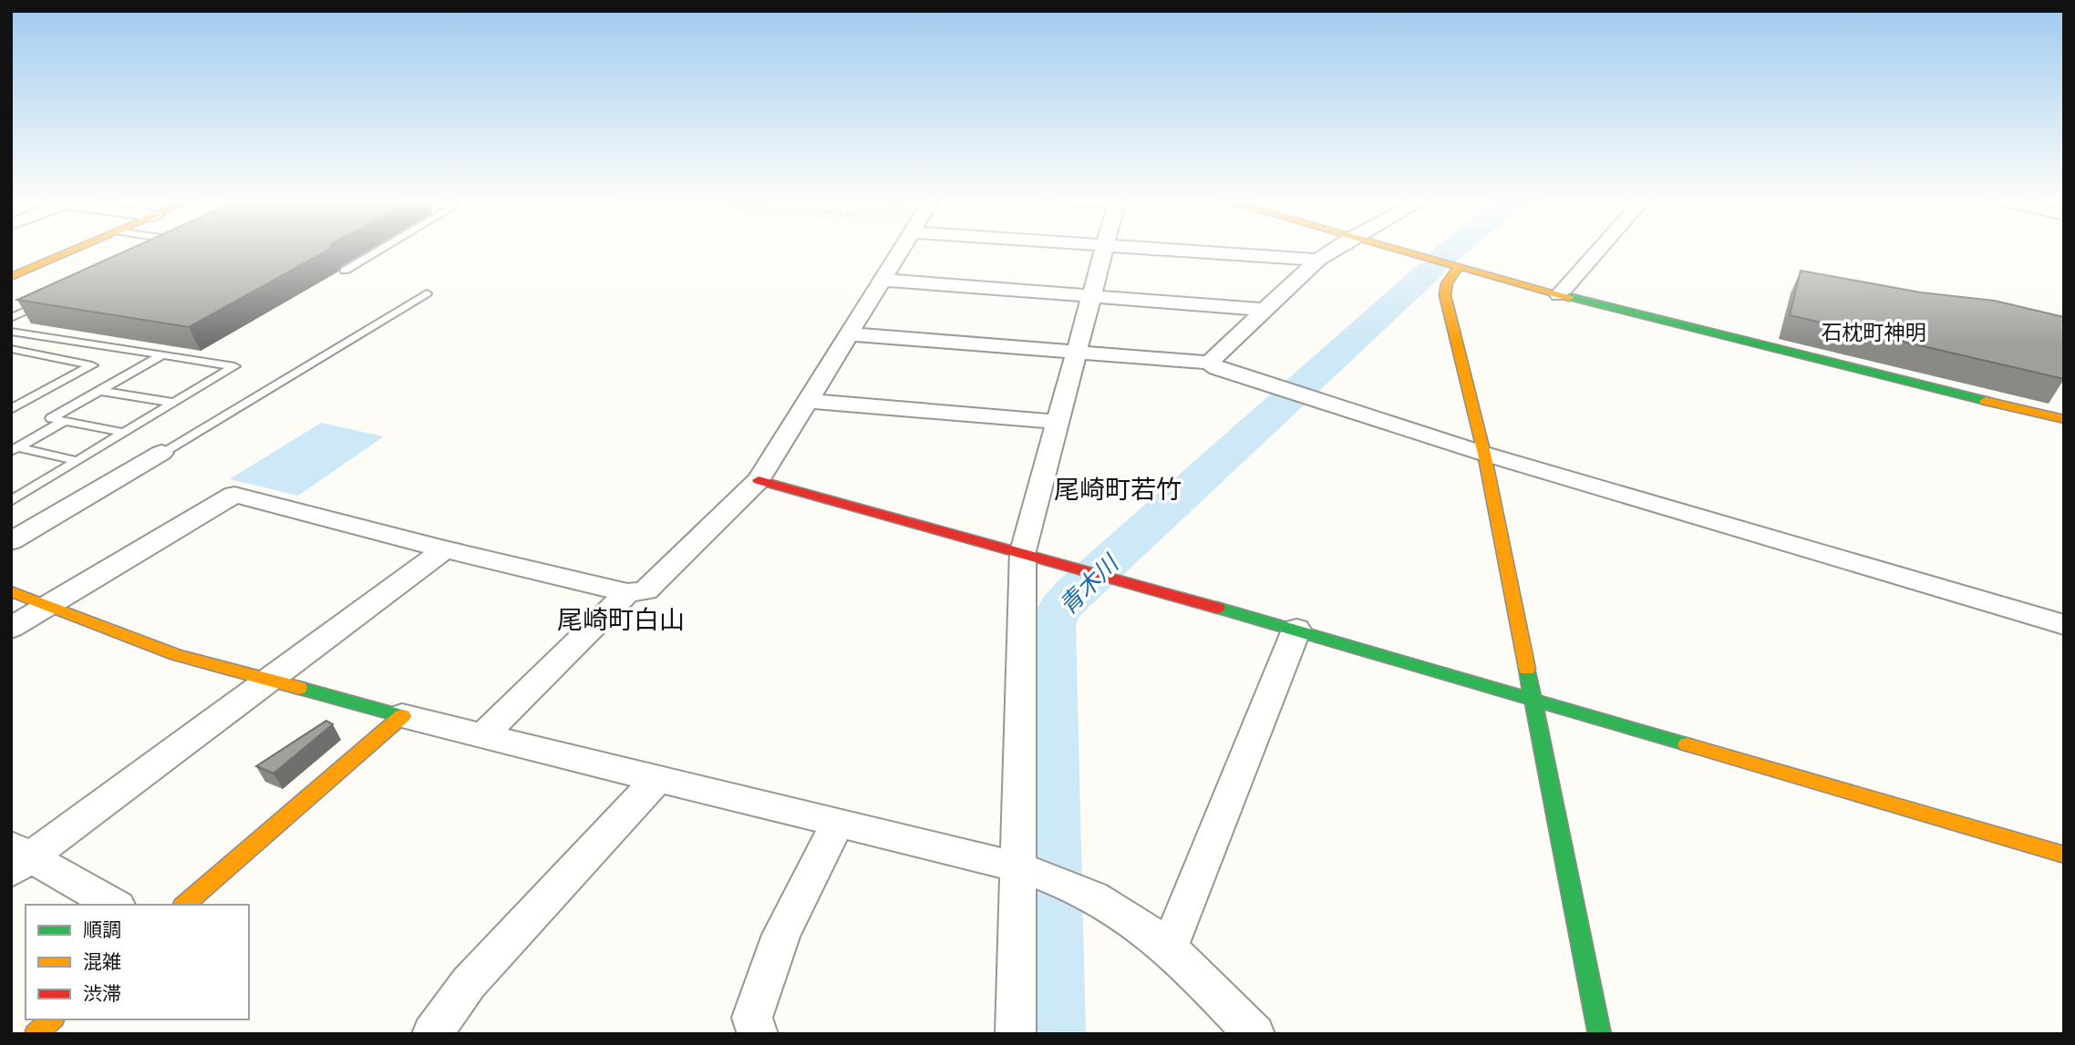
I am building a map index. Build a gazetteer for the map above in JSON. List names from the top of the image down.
{
  "districts": ["石枕町神明", "尾崎町若竹", "尾崎町白山"],
  "water": ["青木川"],
  "legend": ["順調", "混雑", "渋滞"]
}
